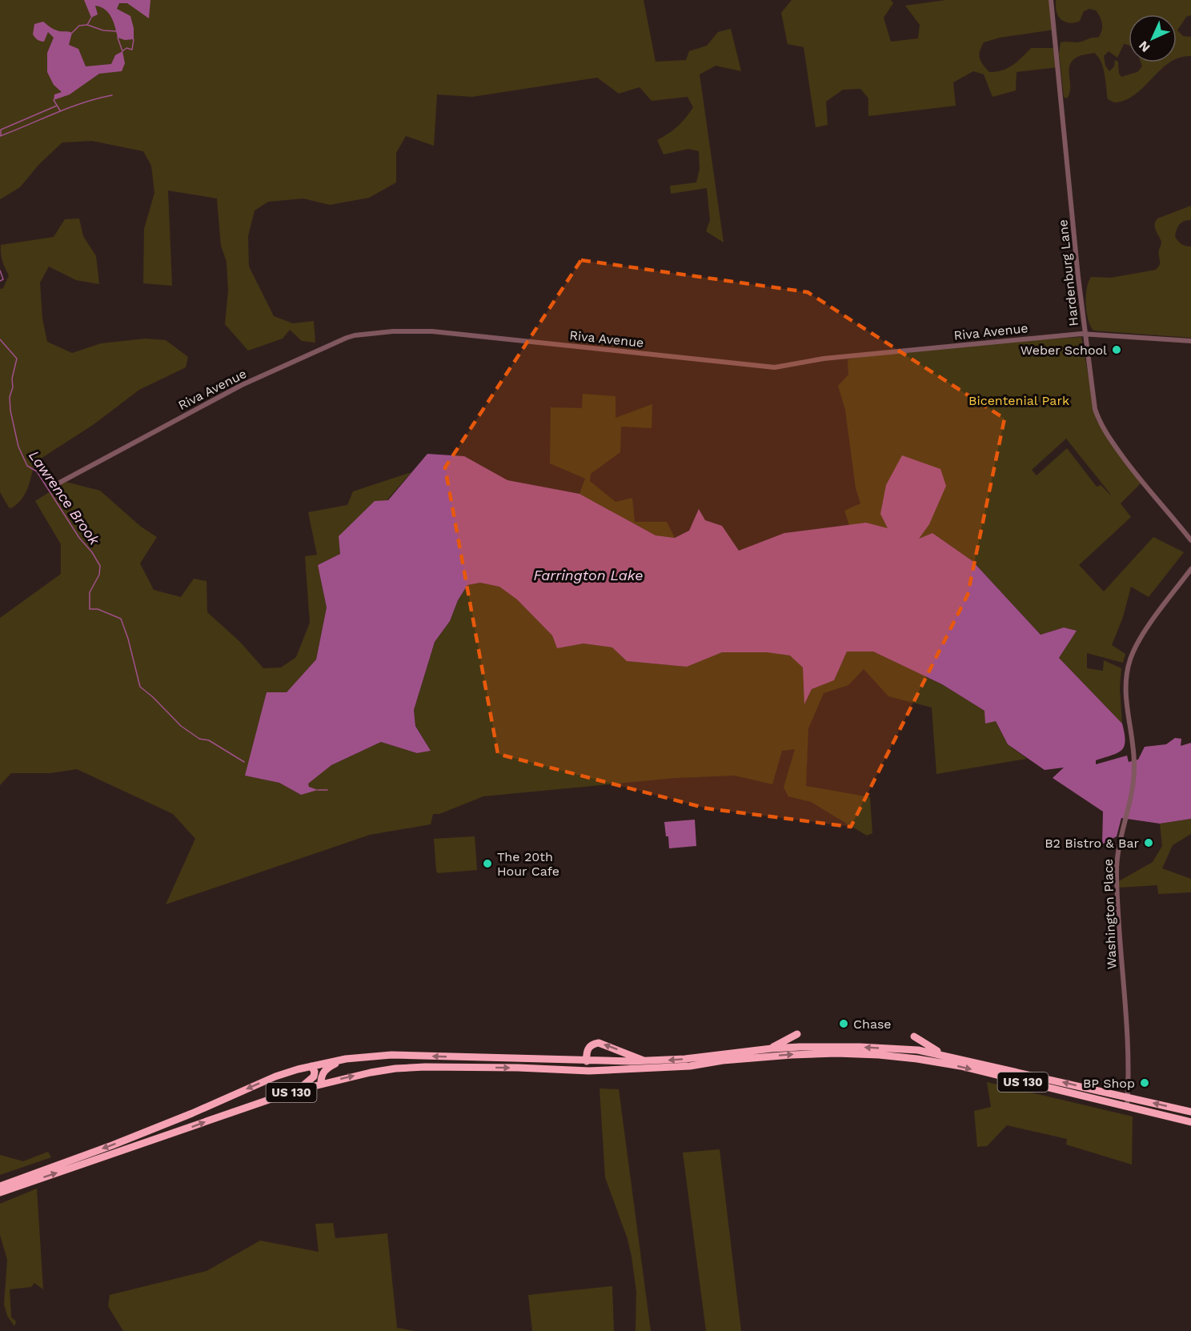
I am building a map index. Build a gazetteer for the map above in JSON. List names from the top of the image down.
{
  "streets": {
    "highway": ["US 130"],
    "street": ["Hardenburg Lane", "Riva Avenue", "Washington Place"]
  },
  "crossings": [
    ["Hardenburg Lane", "Riva Avenue"],
    ["Washington Place", "US 130"]
  ],
  "water": ["Lawrence Brook", "Farrington Lake"],
  "parks": ["Bicentenial Park"],
  "places": [
    "Weber School",
    "B2 Bistro & Bar",
    "The 20th Hour Cafe",
    "Chase",
    "BP Shop"
  ],
  "north": "bottom left"
}
